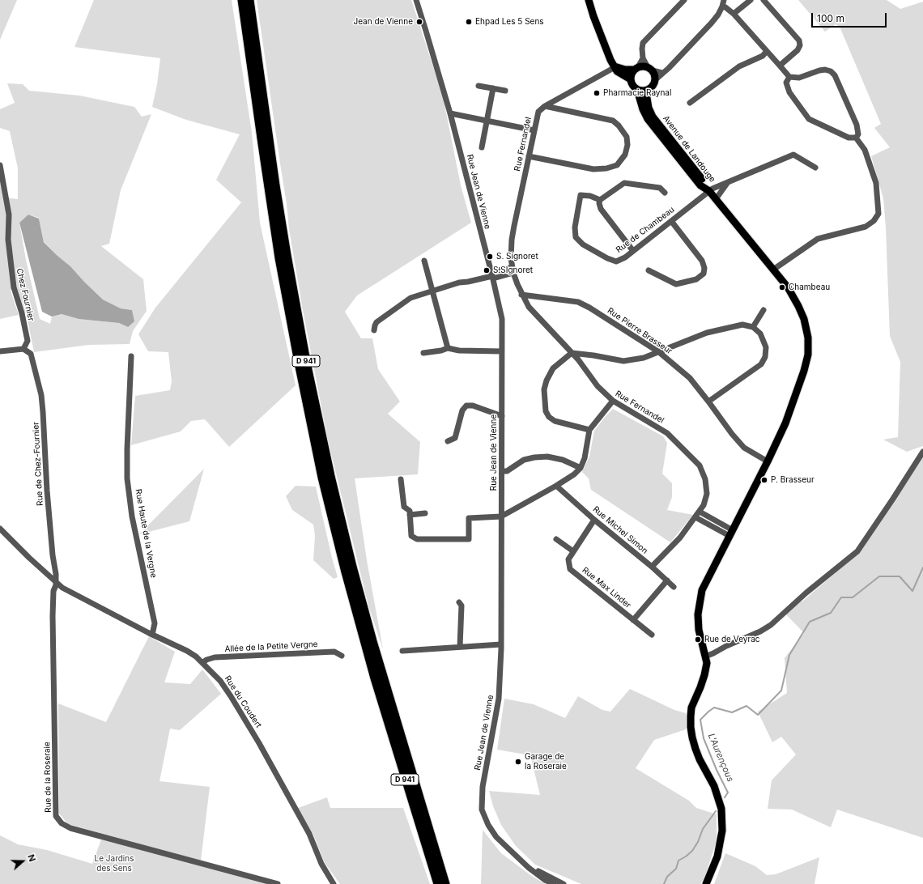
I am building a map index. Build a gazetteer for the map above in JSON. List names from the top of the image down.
{
  "streets": {
    "highway": ["D 941"],
    "main road": ["Avenue de Landouge"],
    "street": [
      "Rue Fernandel",
      "Rue Jean de Vienne",
      "Rue de Chambeau",
      "Chez Fournier",
      "Rue Pierre Brasseur",
      "Rue de Chez-Fournier",
      "Rue Michel Simon",
      "Rue Haute de la Vergne",
      "Rue Max Linder",
      "Allée de la Petite Vergne",
      "Rue du Coudert",
      "Rue de la Roseraie"
    ]
  },
  "crossings": [
    ["Rue Fernandel", "Rue Pierre Brasseur"],
    ["Rue Fernandel", "Rue Michel Simon"],
    ["Avenue de Landouge", "Rue de Chambeau"],
    ["Chez Fournier", "Rue de Chez-Fournier"],
    ["Rue de Chez-Fournier", "Rue du Coudert"],
    ["Rue de Chez-Fournier", "Rue de la Roseraie"],
    ["Rue Michel Simon", "Rue Max Linder"],
    ["Rue Haute de la Vergne", "Rue du Coudert"],
    ["Allée de la Petite Vergne", "Rue du Coudert"],
    ["Rue du Coudert", "Rue de la Roseraie"]
  ],
  "water": ["L'Aurençous"],
  "parks": ["Le Jardins des Sens"],
  "places": [
    "Jean de Vienne",
    "Ehpad Les 5 Sens",
    "Pharmacie Raynal",
    "S. Signoret",
    "S.SIgnoret",
    "Chambeau",
    "P. Brasseur",
    "Rue de Veyrac",
    "Garage de la Roseraie"
  ],
  "scale_bar": "100 m",
  "north": "right"
}
